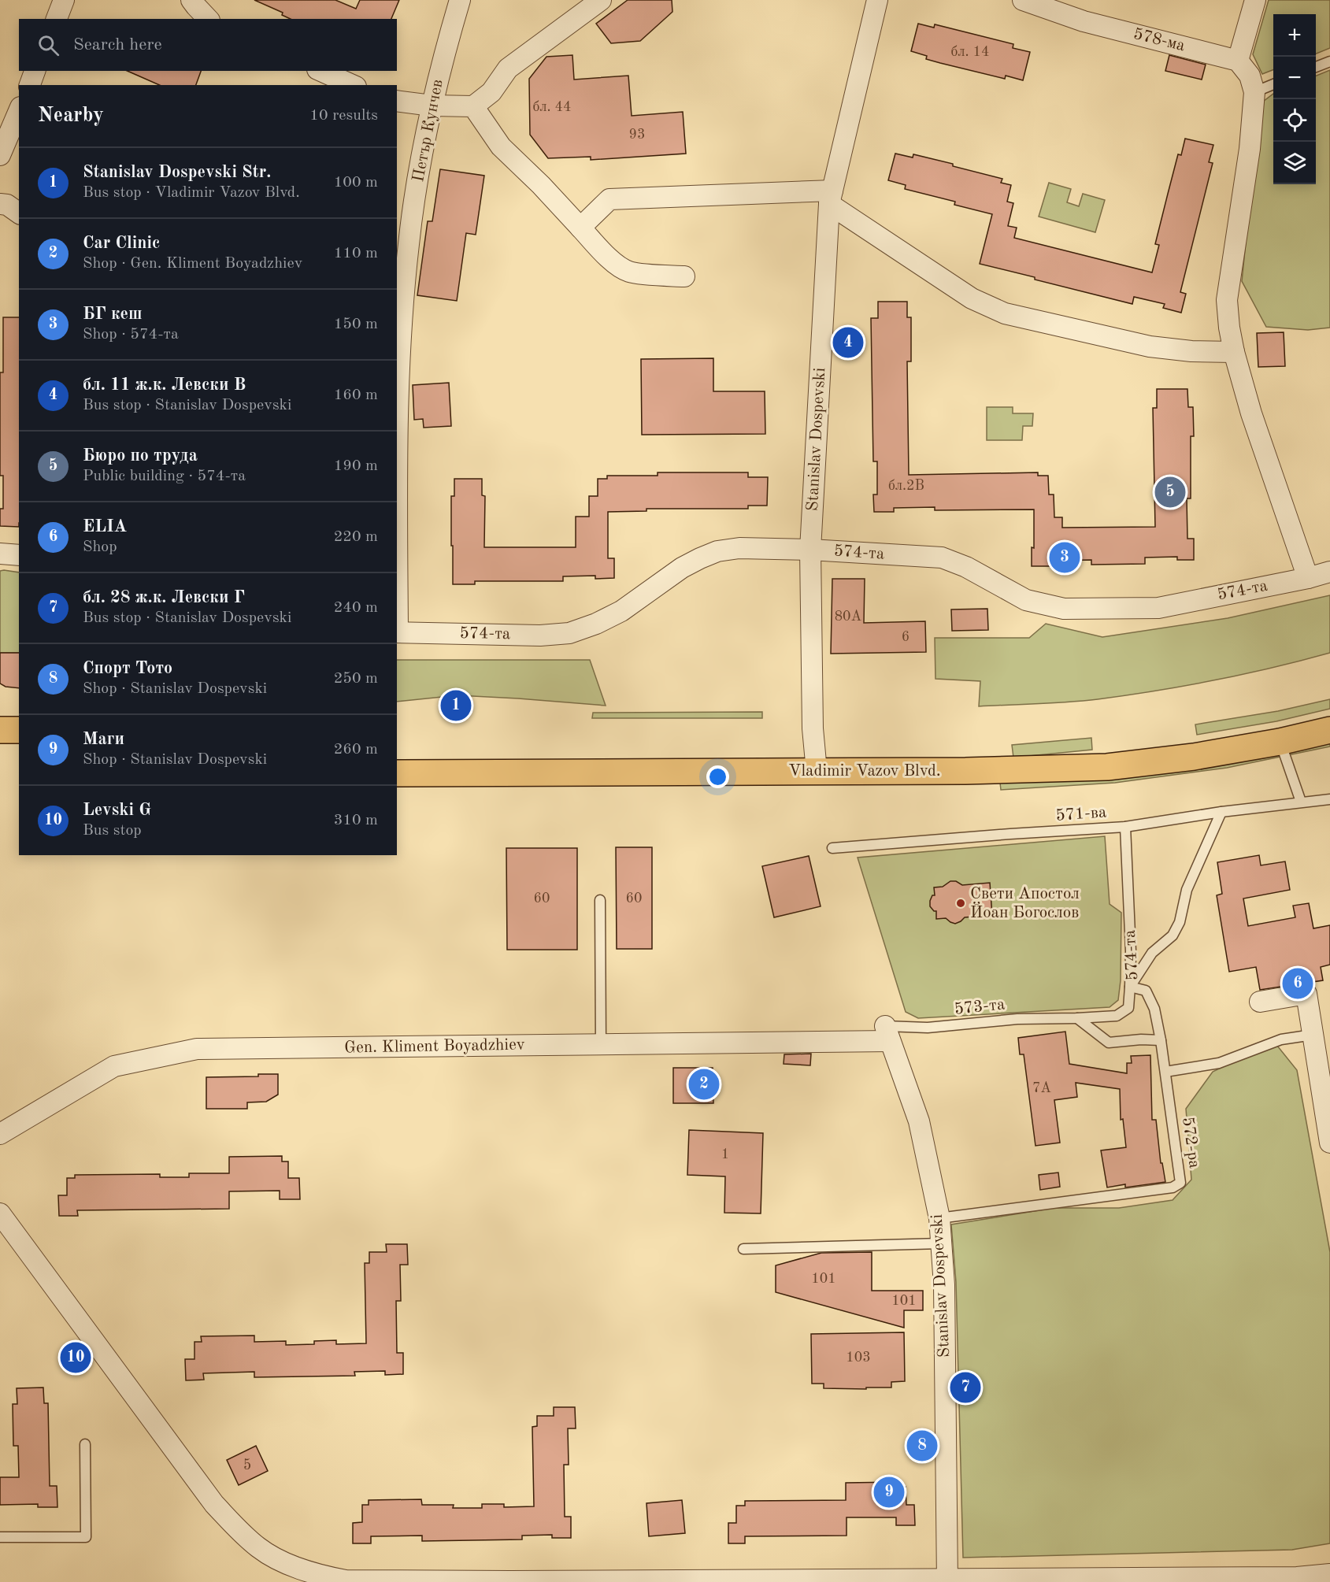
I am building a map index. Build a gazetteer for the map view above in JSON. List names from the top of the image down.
{
  "streets": {
    "main road": ["Vladimir Vazov Blvd."],
    "street": [
      "578-ма",
      "Петър Кунчев",
      "Stanislav Dospevski",
      "574-та",
      "Gen. Kliment Boyadzhiev"
    ],
    "lane": ["571-ва", "573-та", "572-ра"]
  },
  "crossings": [
    ["Петър Кунчев", "574-та"],
    ["Stanislav Dospevski", "574-та"],
    ["Stanislav Dospevski", "Vladimir Vazov Blvd."],
    ["Stanislav Dospevski", "573-та"],
    ["Stanislav Dospevski", "Gen. Kliment Boyadzhiev"],
    ["Stanislav Dospevski", "572-ра"],
    ["574-та", "571-ва"],
    ["574-та", "573-та"],
    ["574-та", "572-ра"],
    ["573-та", "Gen. Kliment Boyadzhiev"]
  ],
  "places": ["Свети Апостол Йоан Богослов"],
  "house_numbers": [
    "бл. 14",
    "бл. 44",
    "93",
    "бл.2В",
    "80А",
    "6",
    "60",
    "60",
    "7А",
    "1",
    "101",
    "101",
    "103",
    "5"
  ],
  "page": {
    "map_buttons": ["+", "−"],
    "search": "Search here",
    "heading": ["Nearby", "10 results"],
    "list": [
      {
        "mark": "1",
        "name": "Stanislav Dospevski Str.",
        "note": "Bus stop · Vladimir Vazov Blvd.",
        "value": "100 m"
      },
      {
        "mark": "2",
        "name": "Car Clinic",
        "note": "Shop · Gen. Kliment Boyadzhiev",
        "value": "110 m"
      },
      {
        "mark": "3",
        "name": "БГ кеш",
        "note": "Shop · 574-та",
        "value": "150 m"
      },
      {
        "mark": "4",
        "name": "бл. 11 ж.к. Левски В",
        "note": "Bus stop · Stanislav Dospevski",
        "value": "160 m"
      },
      {
        "mark": "5",
        "name": "Бюро по труда",
        "note": "Public building · 574-та",
        "value": "190 m"
      },
      {
        "mark": "6",
        "name": "ELIA",
        "note": "Shop",
        "value": "220 m"
      },
      {
        "mark": "7",
        "name": "бл. 28 ж.к. Левски Г",
        "note": "Bus stop · Stanislav Dospevski",
        "value": "240 m"
      },
      {
        "mark": "8",
        "name": "Спорт Тото",
        "note": "Shop · Stanislav Dospevski",
        "value": "250 m"
      },
      {
        "mark": "9",
        "name": "Маги",
        "note": "Shop · Stanislav Dospevski",
        "value": "260 m"
      },
      {
        "mark": "10",
        "name": "Levski G",
        "note": "Bus stop",
        "value": "310 m"
      }
    ],
    "pins": [
      "4",
      "5",
      "3",
      "1",
      "6",
      "2",
      "10",
      "7",
      "8",
      "9"
    ]
  }
}
